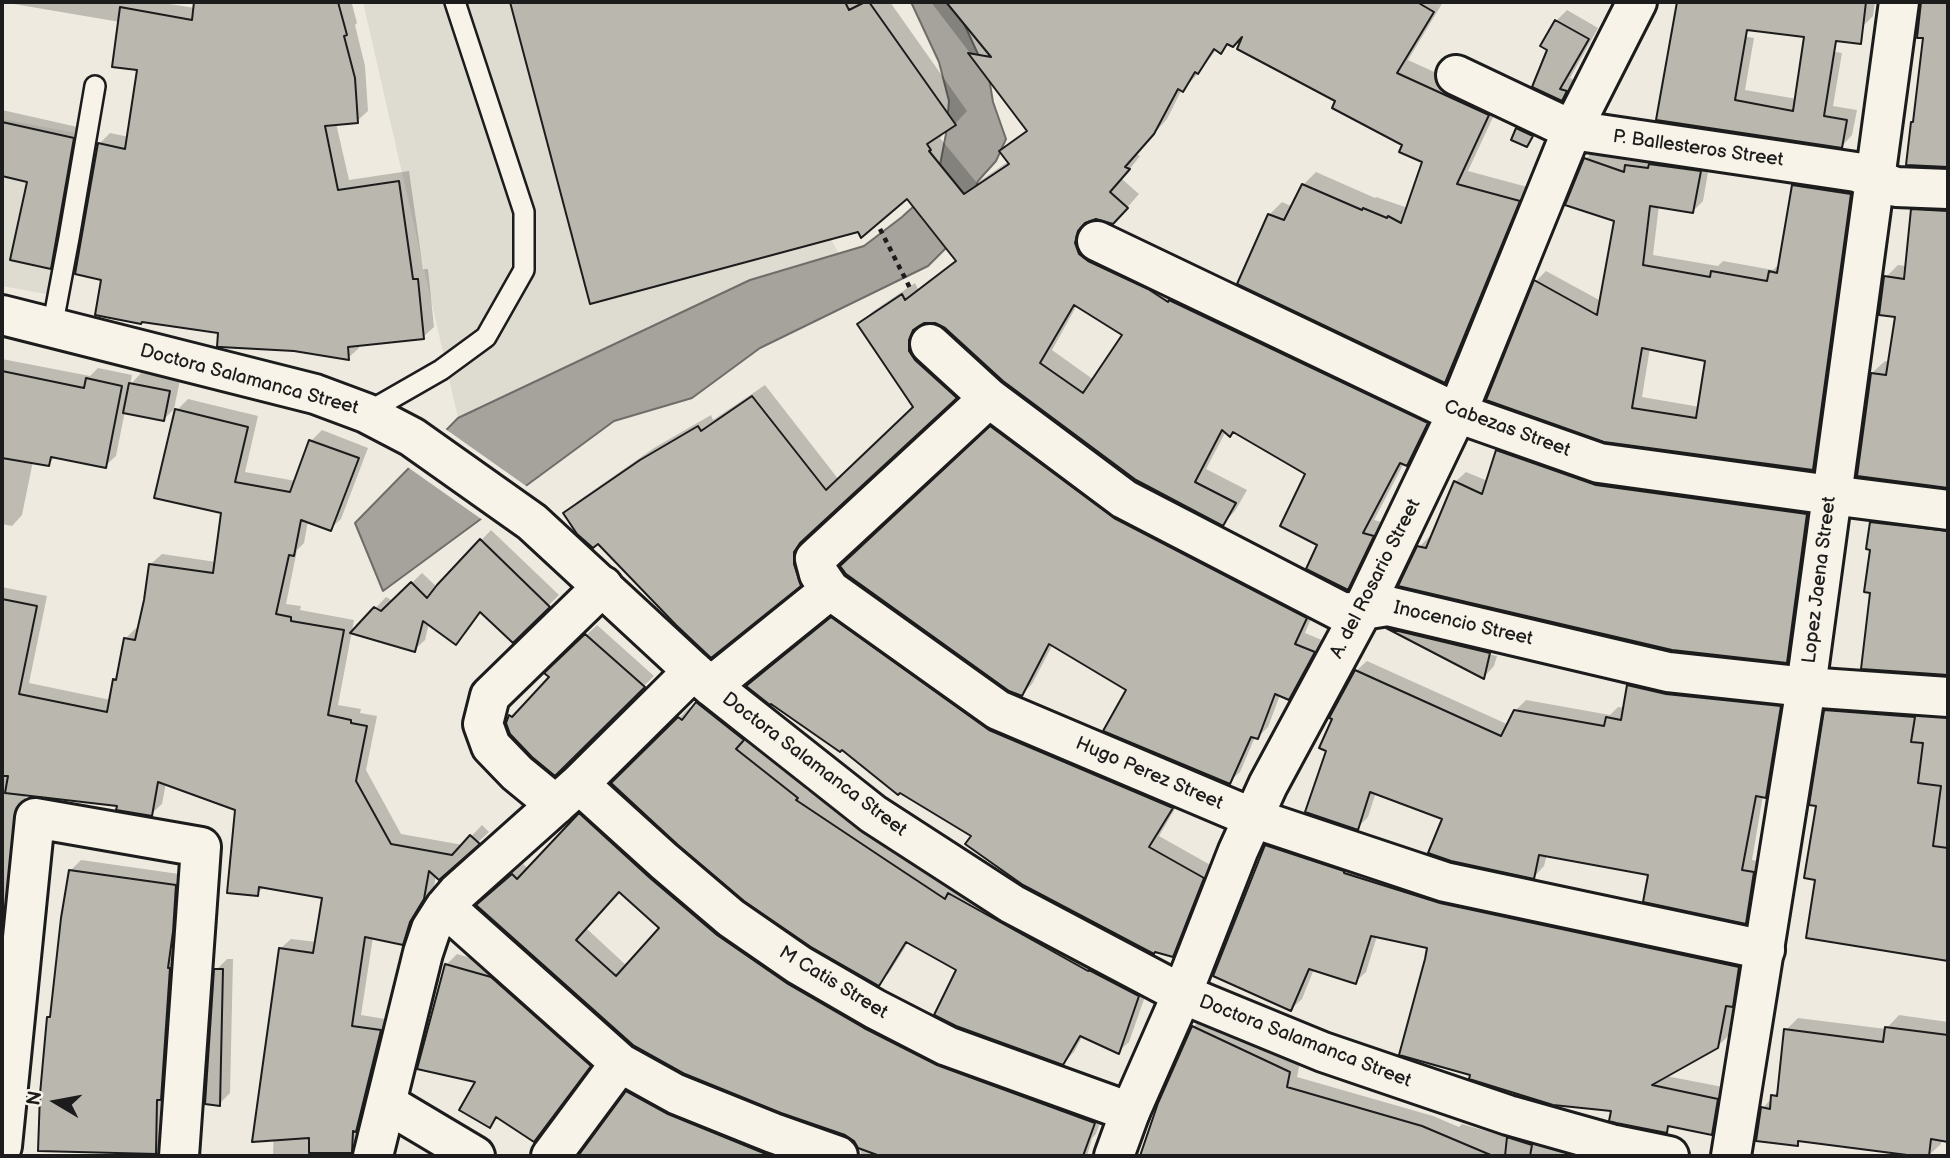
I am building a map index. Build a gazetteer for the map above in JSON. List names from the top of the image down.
{
  "streets": {
    "street": [
      "P. Ballesteros Street",
      "Doctora Salamanca Street",
      "Cabezas Street",
      "A. del Rosario Street",
      "Lopez Jaena Street",
      "Inocencio Street",
      "Hugo Perez Street",
      "M Catis Street"
    ]
  },
  "crossings": [
    ["P. Ballesteros Street", "A. del Rosario Street"],
    ["P. Ballesteros Street", "Lopez Jaena Street"],
    ["Doctora Salamanca Street", "A. del Rosario Street"],
    ["Doctora Salamanca Street", "M Catis Street"],
    ["Cabezas Street", "A. del Rosario Street"],
    ["Cabezas Street", "Lopez Jaena Street"],
    ["A. del Rosario Street", "Inocencio Street"],
    ["A. del Rosario Street", "Hugo Perez Street"],
    ["A. del Rosario Street", "M Catis Street"],
    ["Lopez Jaena Street", "Inocencio Street"],
    ["Lopez Jaena Street", "Hugo Perez Street"],
    ["Inocencio Street", "Hugo Perez Street"]
  ],
  "north": "left"
}
